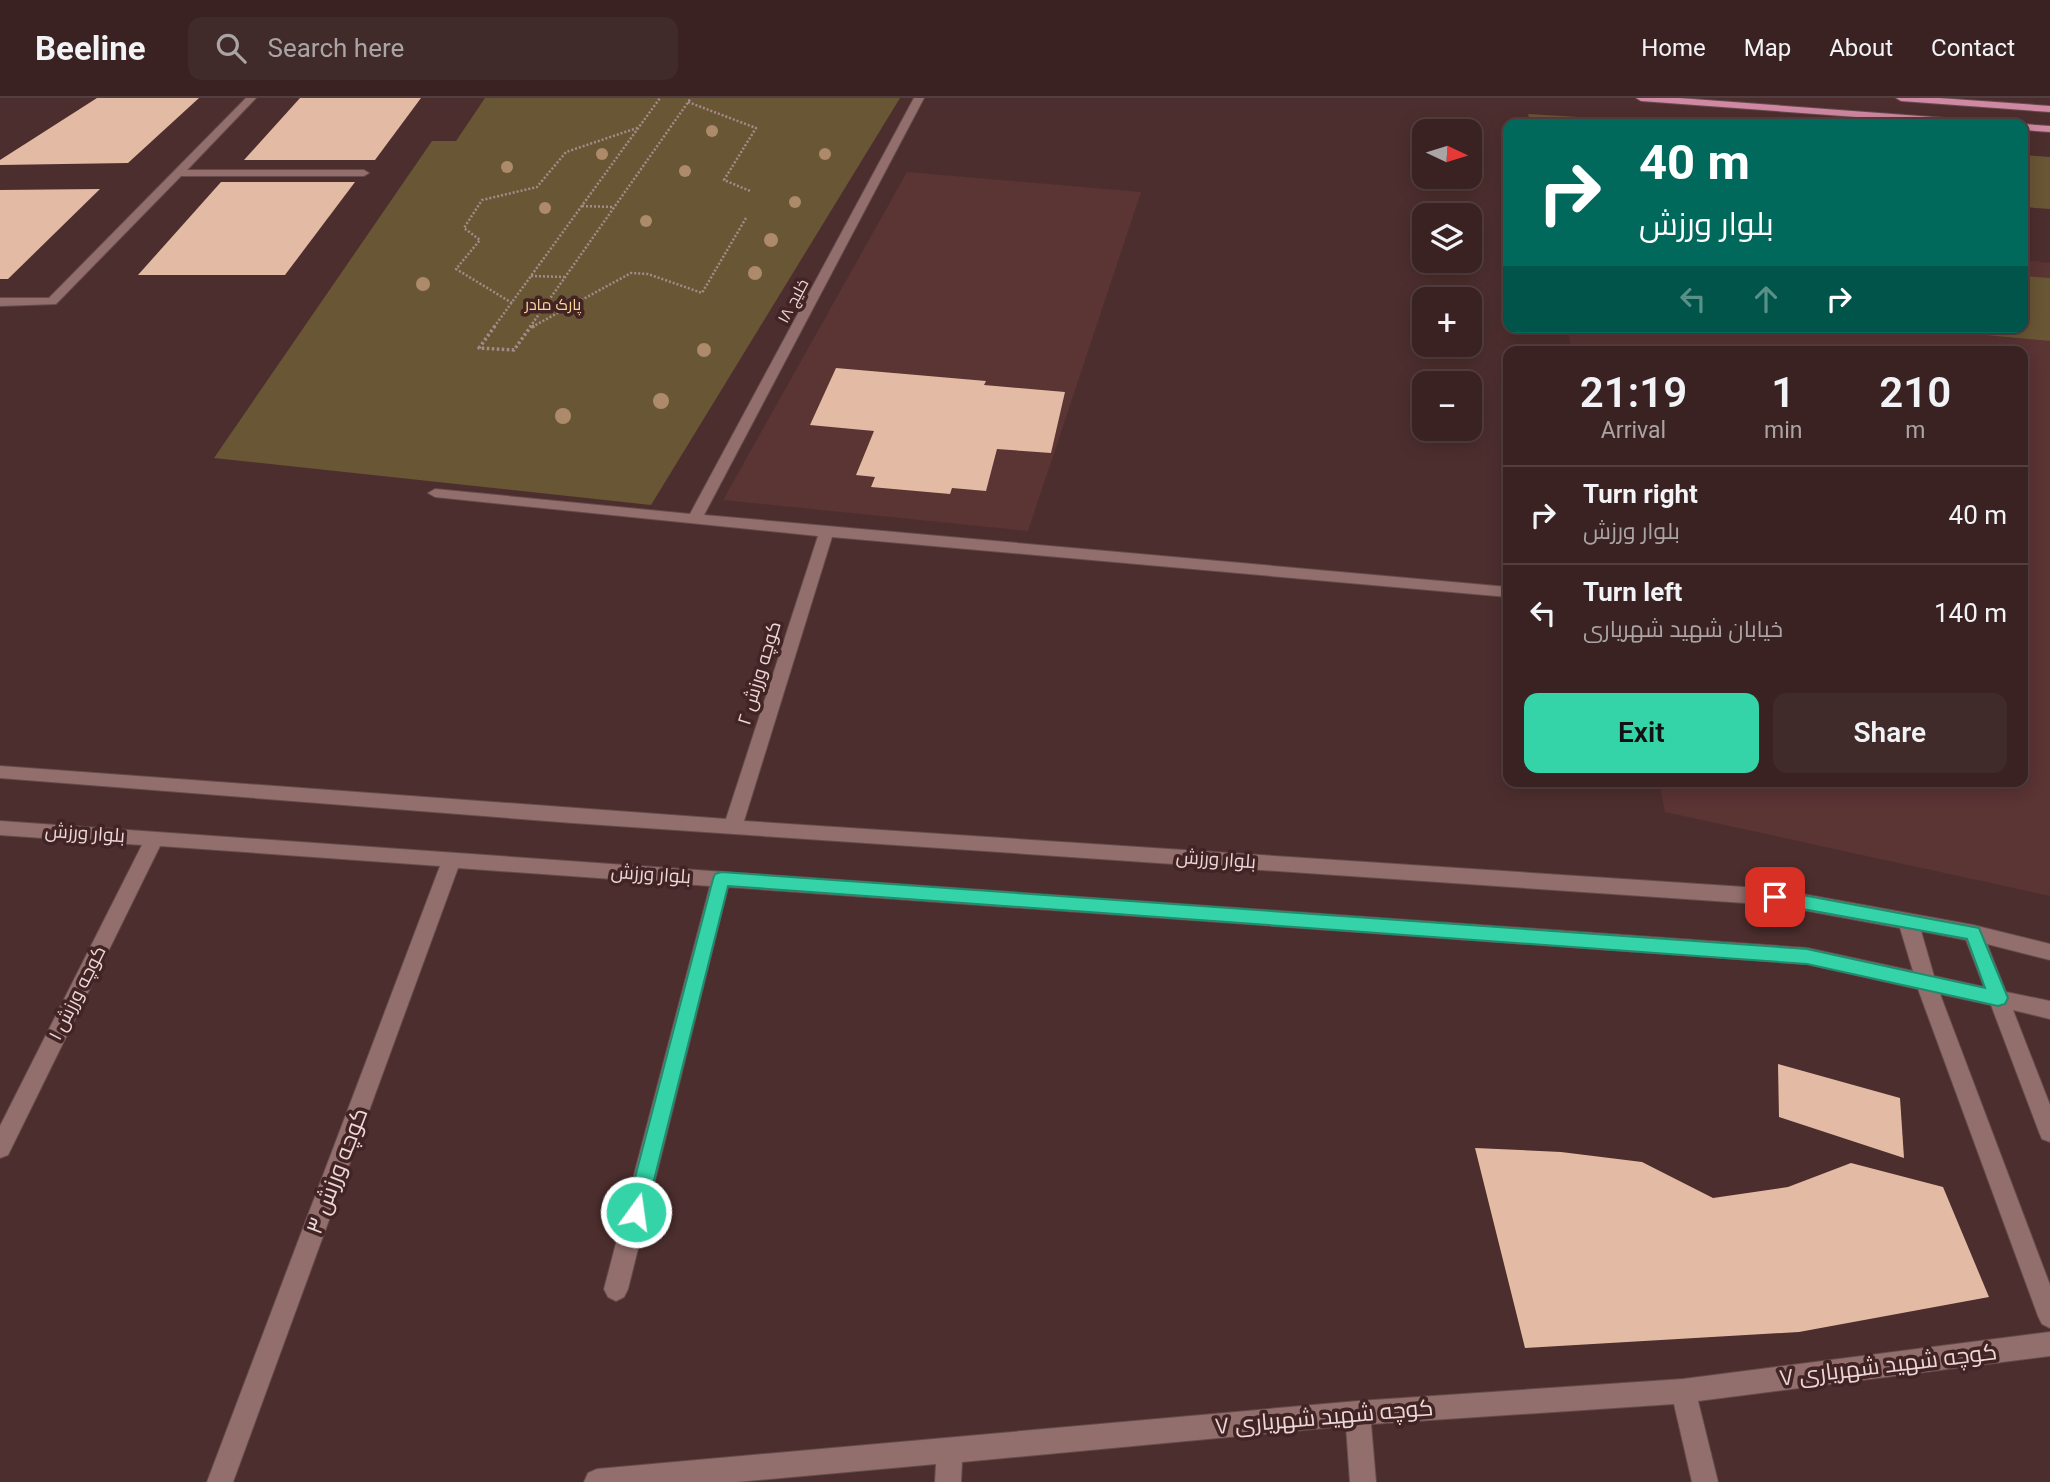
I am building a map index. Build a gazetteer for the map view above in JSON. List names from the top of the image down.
{
  "streets": {
    "street": [
      "خلیج ۱۸",
      "کوچه ورزش ۲",
      "بلوار ورزش",
      "کوچه ورزش ۱",
      "کوچه ورزش ۳",
      "کوچه شهید شهریاری ۷"
    ]
  },
  "crossings": [
    ["کوچه ورزش ۲", "بلوار ورزش"],
    ["بلوار ورزش", "کوچه ورزش ۱"],
    ["بلوار ورزش", "کوچه ورزش ۳"]
  ],
  "parks": ["پارک مادر"],
  "north": "right",
  "page": {
    "header": "Beeline",
    "search": "Search here",
    "nav": [
      "Home",
      "Map",
      "About",
      "Contact"
    ],
    "map_buttons": ["+", "−"],
    "turn": ["40 m", "بلوار ورزش"],
    "eta": [
      "21:19",
      "Arrival",
      "1",
      "min",
      "210",
      "m"
    ],
    "list": [
      {
        "name": "Turn right",
        "note": "بلوار ورزش",
        "value": "40 m"
      },
      {
        "name": "Turn left",
        "note": "خیابان شهید شهریاری",
        "value": "140 m"
      }
    ],
    "buttons": ["Exit", "Share"]
  }
}
